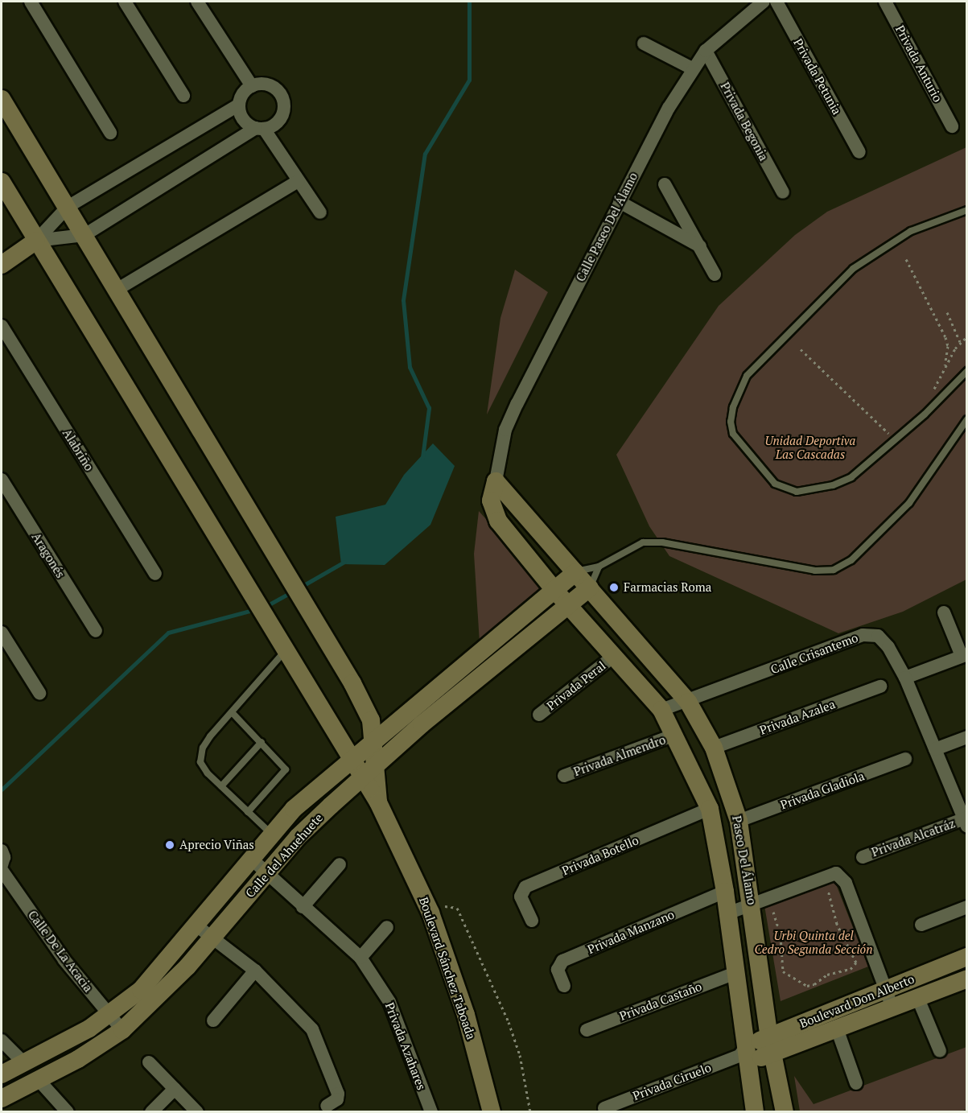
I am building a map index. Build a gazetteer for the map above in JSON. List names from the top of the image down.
{
  "streets": {
    "street": [
      "Privada Anturio",
      "Privada Petunia",
      "Privada Begonia",
      "Calle Paseo Del Álamo",
      "Alabriño",
      "Aragonés",
      "Calle Crisantemo",
      "Privada Peral",
      "Privada Azalea",
      "Privada Almendro",
      "Privada Gladiola",
      "Privada Alcatráz",
      "Calle del Ahuehuete",
      "Privada Botello",
      "Paseo Del Álamo",
      "Privada Manzano",
      "Calle De La Acacia",
      "Boulevard Sánchez Taboada",
      "Privada Castaño",
      "Boulevard Don Alberto",
      "Privada Azahares",
      "Privada Ciruelo"
    ]
  },
  "crossings": [
    ["Privada Begonia", "Calle Paseo Del Álamo"],
    ["Calle Paseo Del Álamo", "Calle del Ahuehuete"],
    ["Calle Paseo Del Álamo", "Paseo Del Álamo"],
    ["Calle Crisantemo", "Privada Alcatráz"],
    ["Calle Crisantemo", "Paseo Del Álamo"],
    ["Privada Peral", "Paseo Del Álamo"],
    ["Privada Azalea", "Paseo Del Álamo"],
    ["Privada Almendro", "Paseo Del Álamo"],
    ["Privada Gladiola", "Paseo Del Álamo"],
    ["Calle del Ahuehuete", "Paseo Del Álamo"],
    ["Calle del Ahuehuete", "Calle De La Acacia"],
    ["Calle del Ahuehuete", "Privada Azahares"],
    ["Privada Botello", "Paseo Del Álamo"],
    ["Paseo Del Álamo", "Privada Manzano"],
    ["Paseo Del Álamo", "Privada Castaño"],
    ["Paseo Del Álamo", "Boulevard Don Alberto"],
    ["Paseo Del Álamo", "Privada Ciruelo"],
    ["Boulevard Don Alberto", "Privada Ciruelo"]
  ],
  "parks": ["Unidad Deportiva Las Cascadas", "Urbi Quinta del Cedro Segunda Sección"],
  "places": ["Farmacias Roma", "Aprecio Viñas"]
}
